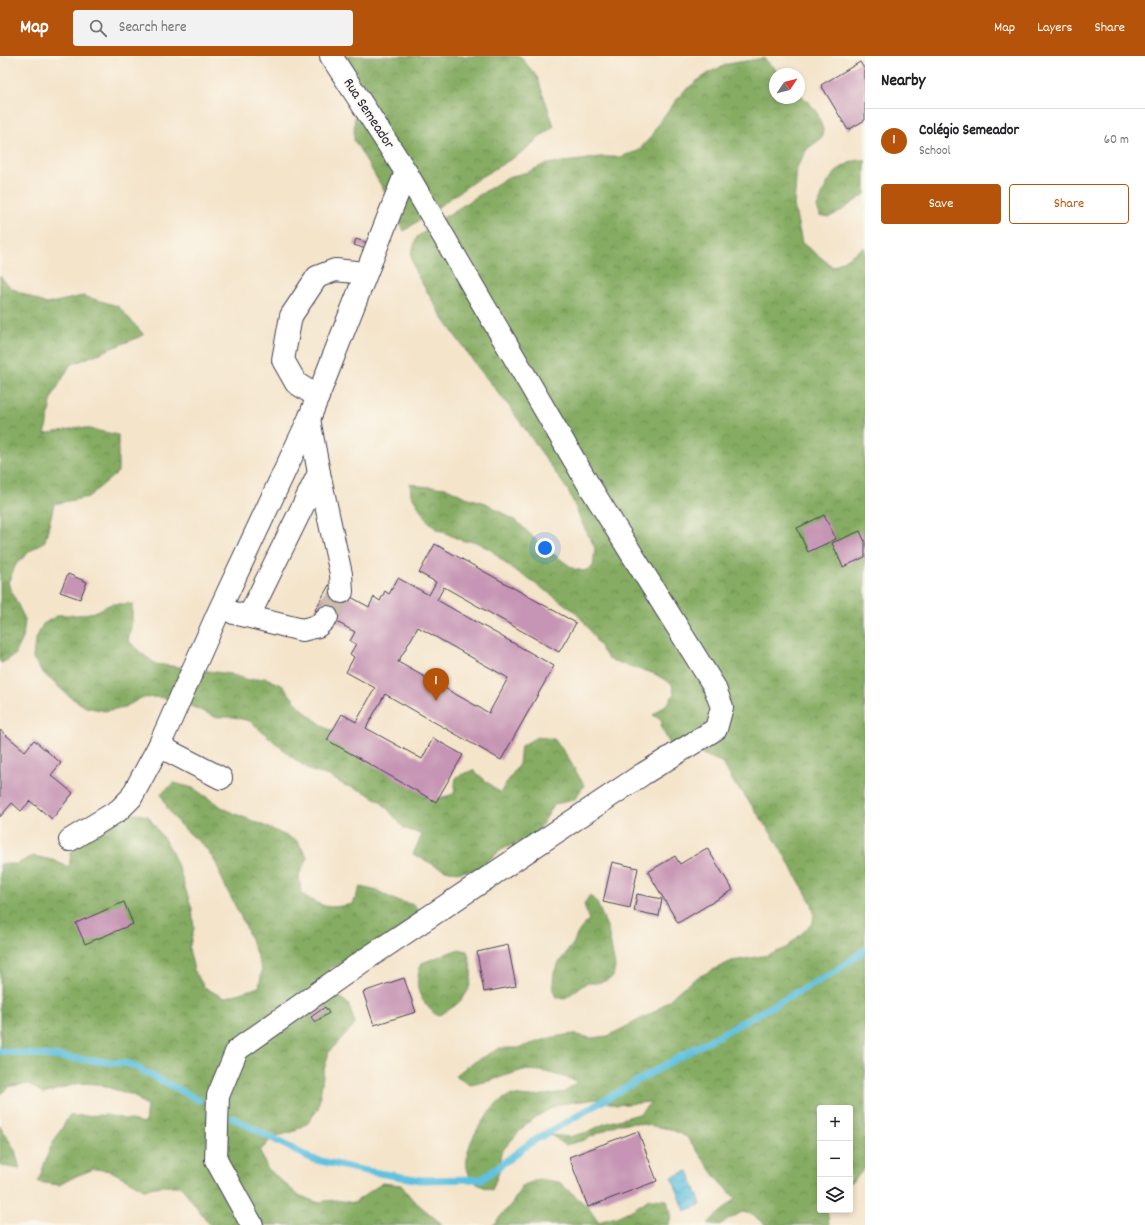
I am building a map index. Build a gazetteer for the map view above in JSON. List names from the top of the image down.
{
  "streets": {
    "street": ["Rua Semeador"]
  },
  "north": "top right",
  "page": {
    "header": "Map",
    "search": "Search here",
    "nav": ["Map", "Layers", "Share"],
    "heading": "Nearby",
    "list": [
      {
        "mark": "1",
        "name": "Colégio Semeador",
        "note": "School",
        "value": "60 m"
      }
    ],
    "buttons": ["Save", "Share"],
    "pins": "1",
    "map_buttons": ["+", "−"]
  }
}
